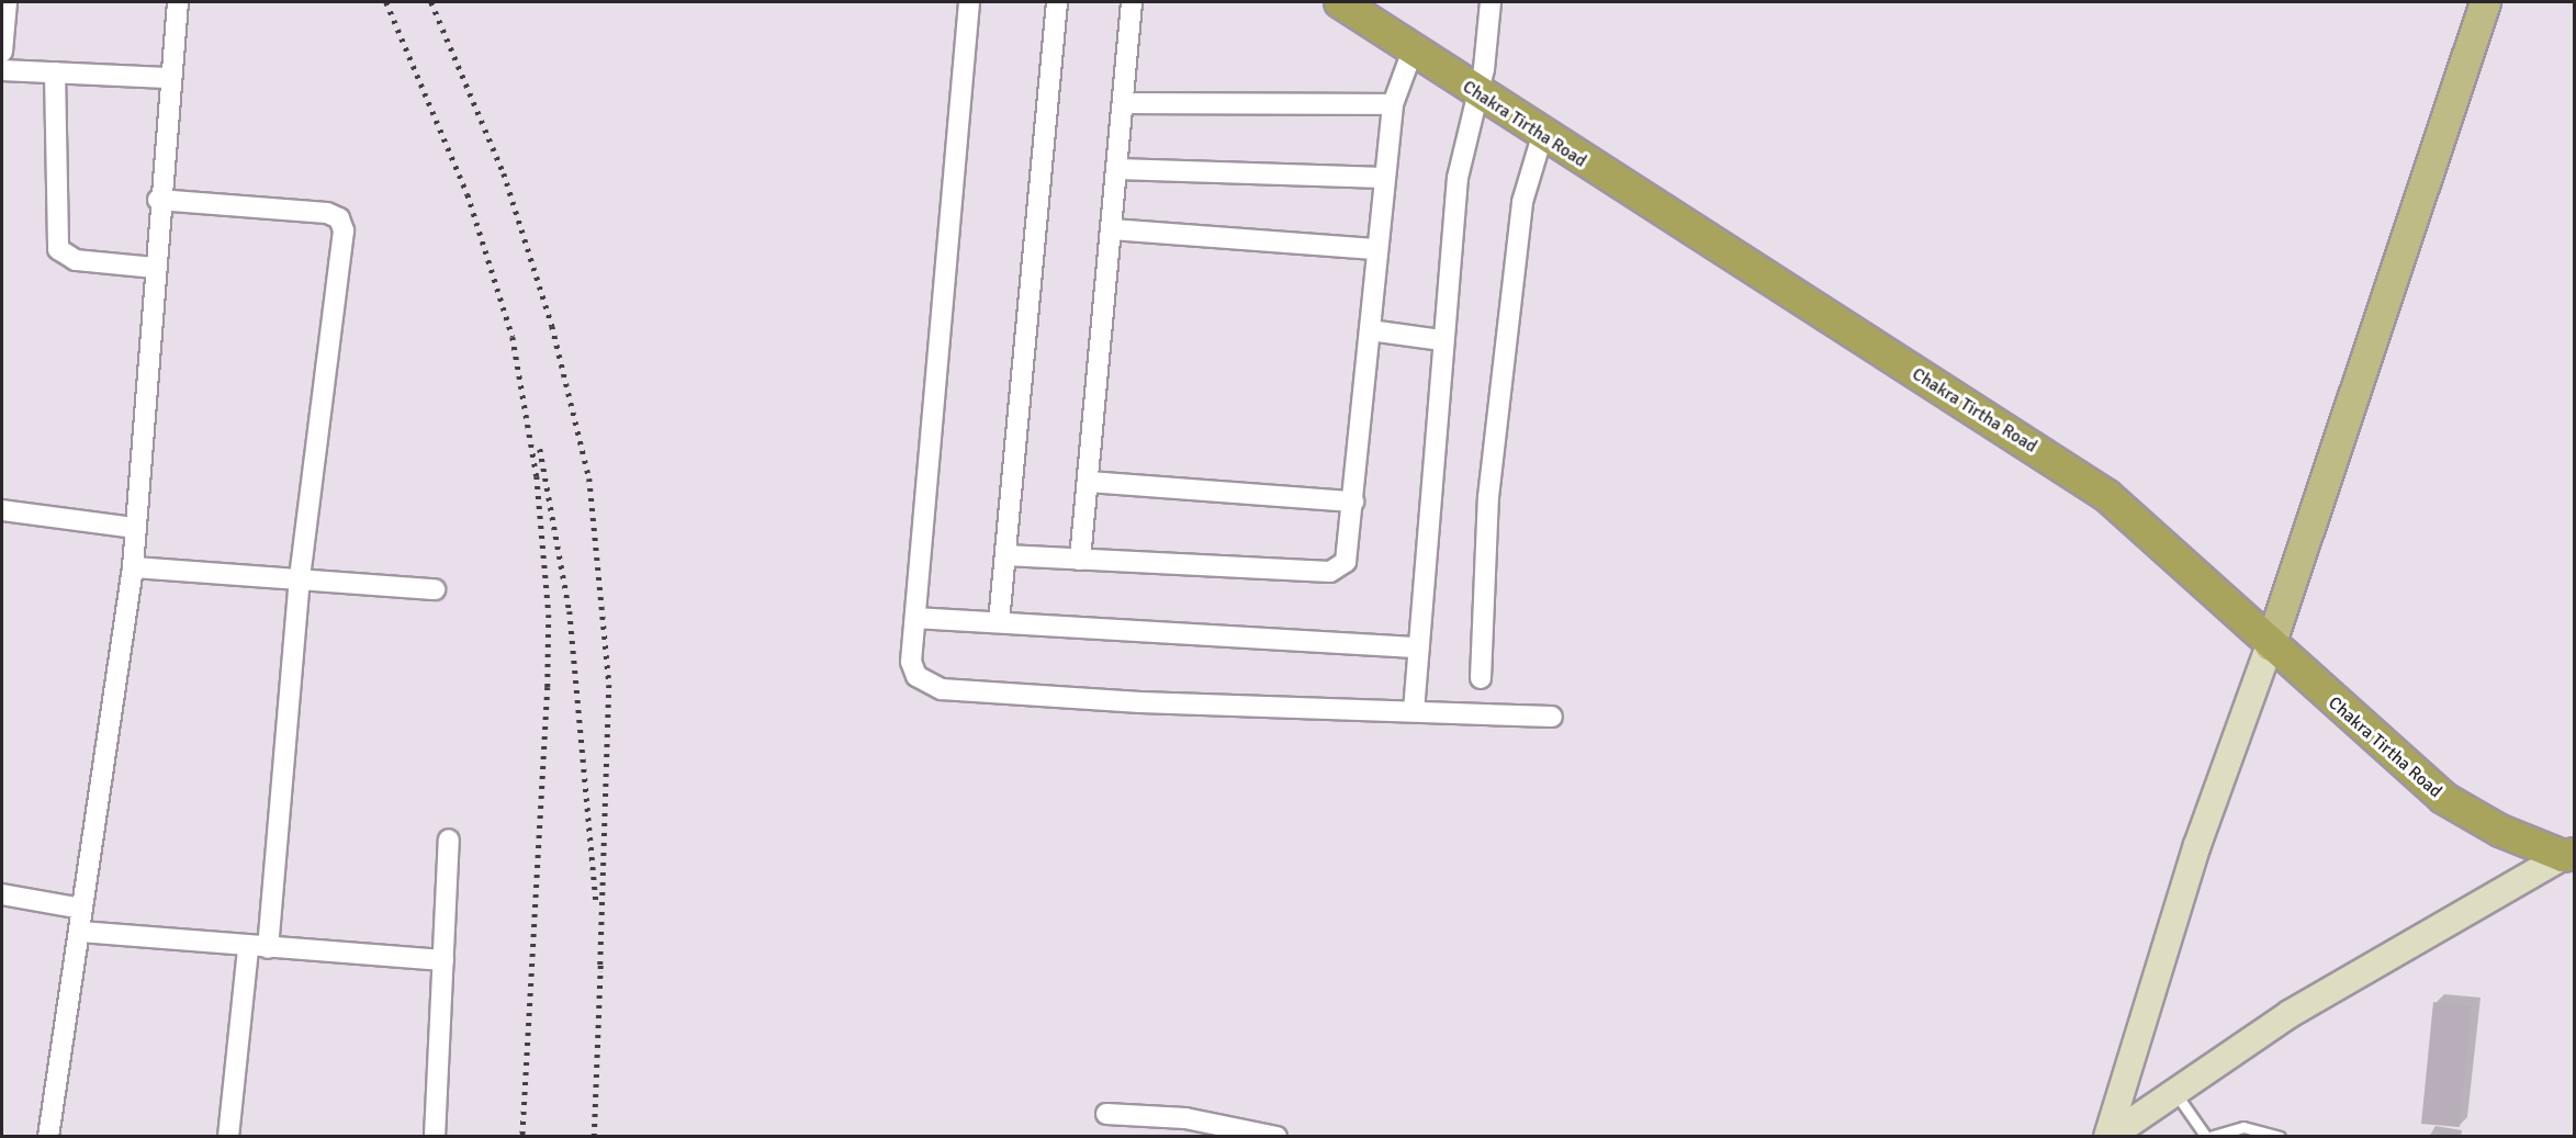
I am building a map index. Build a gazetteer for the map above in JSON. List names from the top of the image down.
{
  "streets": {
    "highway": ["Chakra Tirtha Road"]
  }
}
